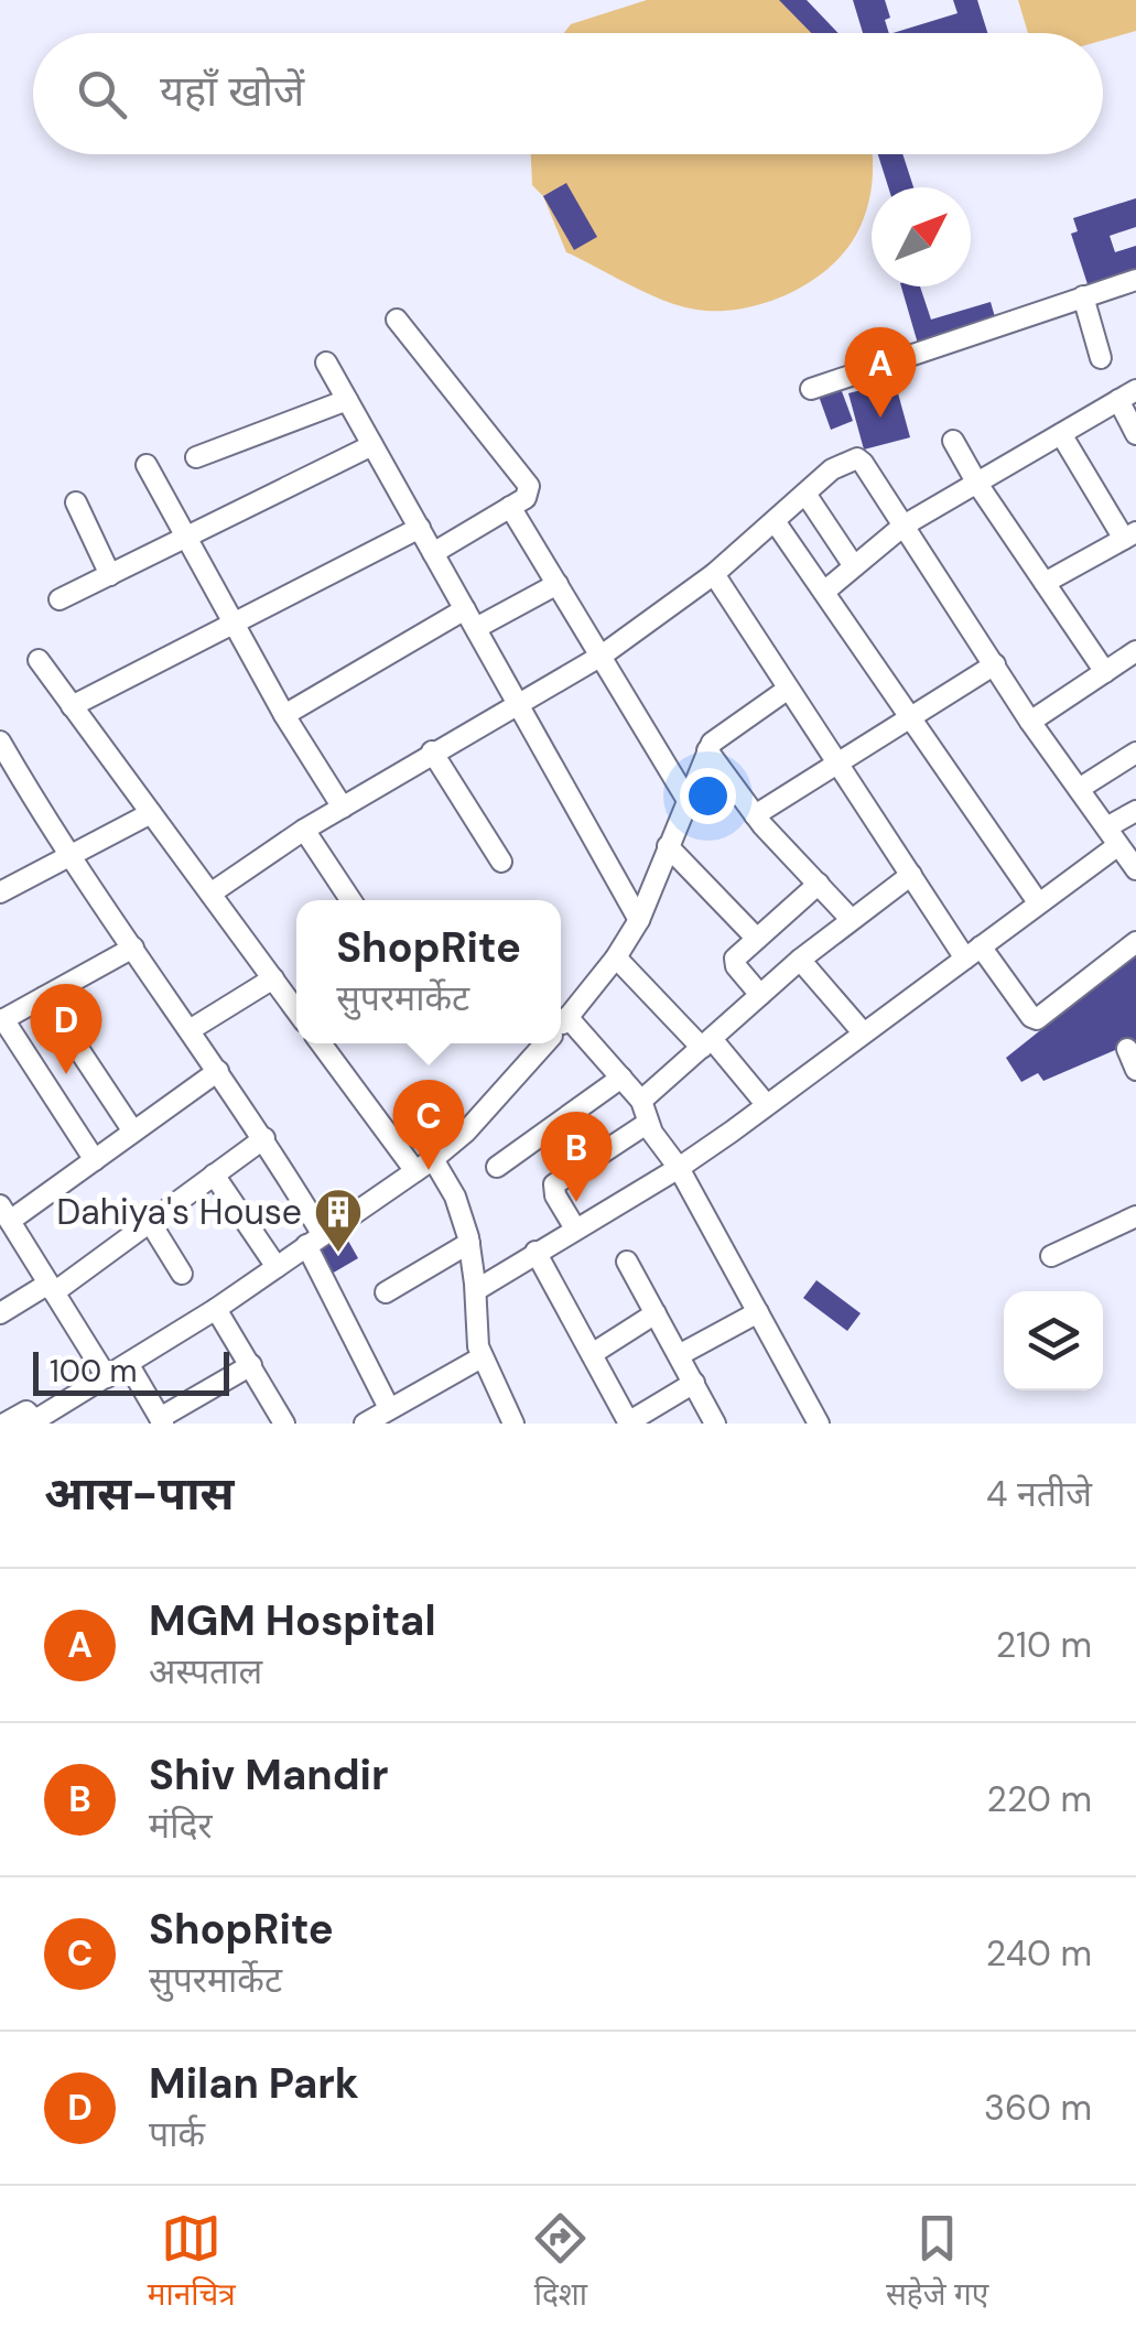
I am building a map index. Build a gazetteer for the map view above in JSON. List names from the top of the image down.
{
  "places": {
    "building": ["Dahiya's House"]
  },
  "scale_bar": "100 m",
  "north": "top right",
  "page": {
    "search": "यहाँ खोजें",
    "pins": [
      "A",
      "D",
      "C",
      "B"
    ],
    "popup": ["ShopRite", "सुपरमार्केट"],
    "scale": "100 m",
    "heading": ["आस-पास", "4 नतीजे"],
    "list": [
      {
        "mark": "A",
        "name": "MGM Hospital",
        "note": "अस्पताल",
        "value": "210 m"
      },
      {
        "mark": "B",
        "name": "Shiv Mandir",
        "note": "मंदिर",
        "value": "220 m"
      },
      {
        "mark": "C",
        "name": "ShopRite",
        "note": "सुपरमार्केट",
        "value": "240 m"
      },
      {
        "mark": "D",
        "name": "Milan Park",
        "note": "पार्क",
        "value": "360 m"
      }
    ],
    "nav": ["मानचित्र", "दिशा", "सहेजे गए"]
  }
}
